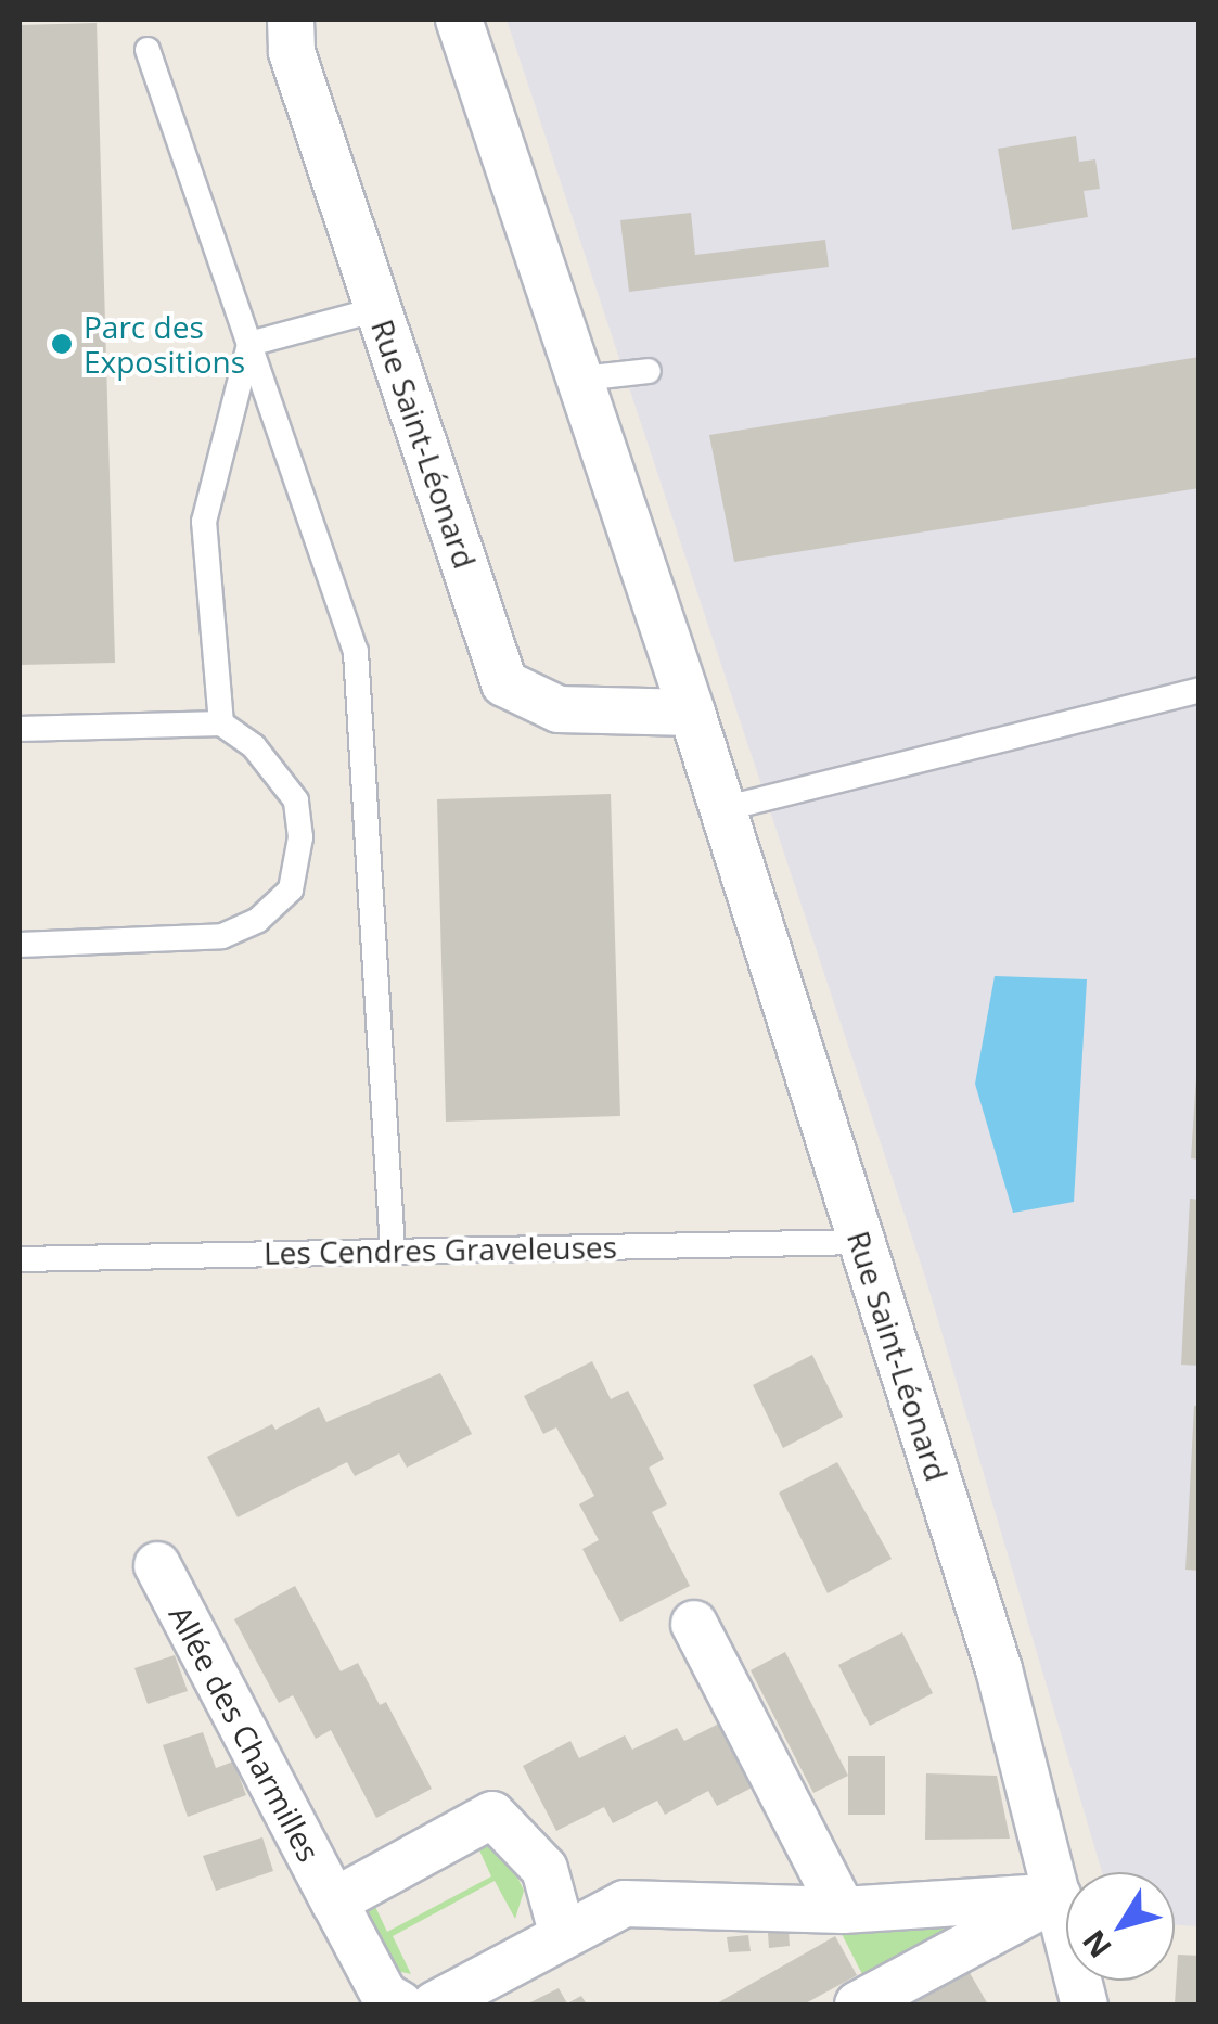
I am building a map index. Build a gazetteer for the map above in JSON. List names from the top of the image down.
{
  "streets": {
    "street": ["Rue Saint-Léonard", "Allée des Charmilles"],
    "lane": ["Les Cendres Graveleuses"]
  },
  "crossings": [
    ["Rue Saint-Léonard", "Les Cendres Graveleuses"]
  ],
  "places": ["Parc des Expositions"],
  "north": "bottom left"
}
